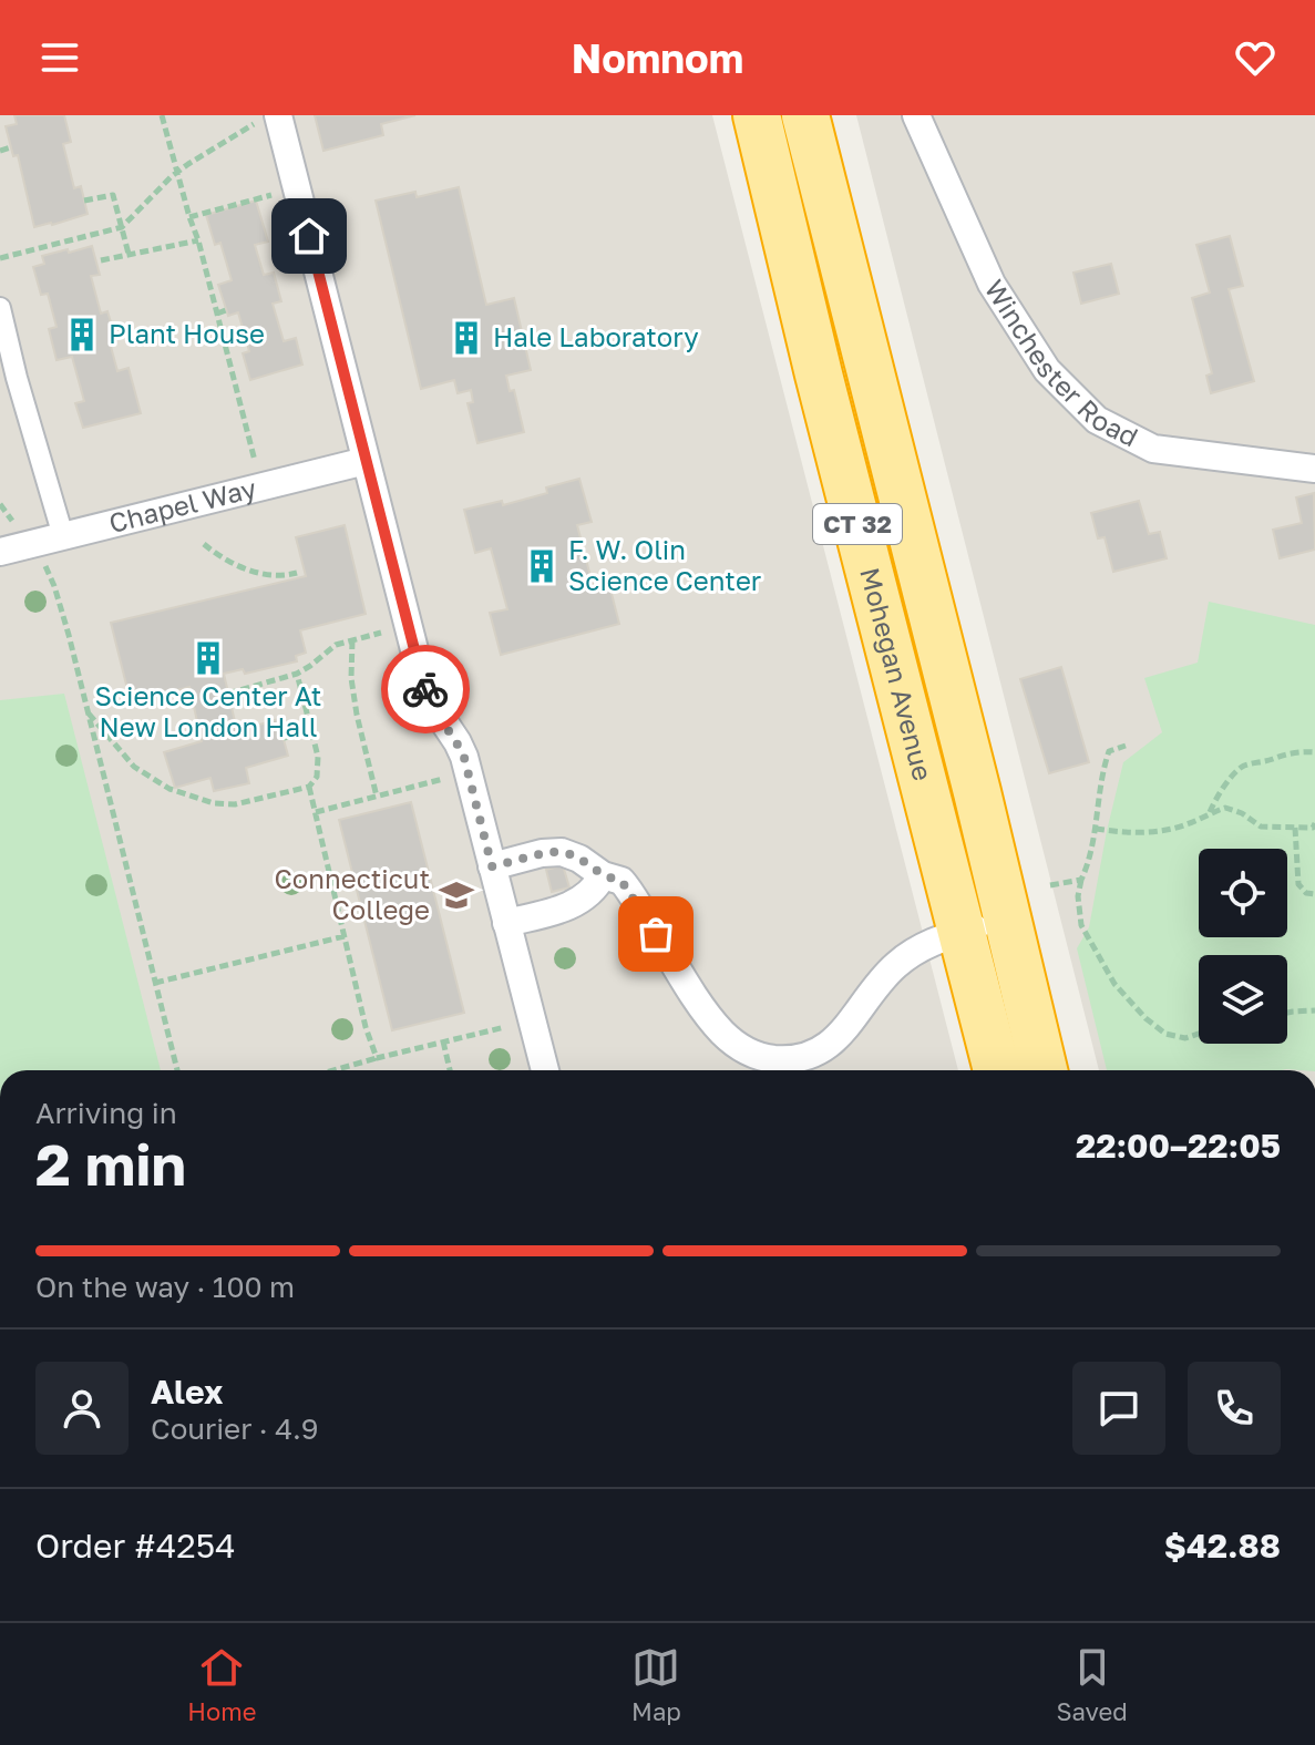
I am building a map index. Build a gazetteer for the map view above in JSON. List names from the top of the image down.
{
  "streets": {
    "highway": ["CT 32", "Mohegan Avenue"],
    "street": ["Winchester Road", "Chapel Way"]
  },
  "places": {
    "building": [
      "Plant House",
      "Hale Laboratory",
      "F. W. Olin Science Center",
      "Science Center At New London Hall"
    ],
    "school or university": ["Connecticut College"]
  },
  "page": {
    "header": "Nomnom",
    "heading": ["2 min", "Arriving in", "22:00–22:05"],
    "panel": [
      "Alex",
      "Courier · 4.9",
      "Order #4254",
      "$42.88"
    ],
    "bar": "On the way · 100 m",
    "tabs": ["Home", "Map", "Saved"]
  }
}
